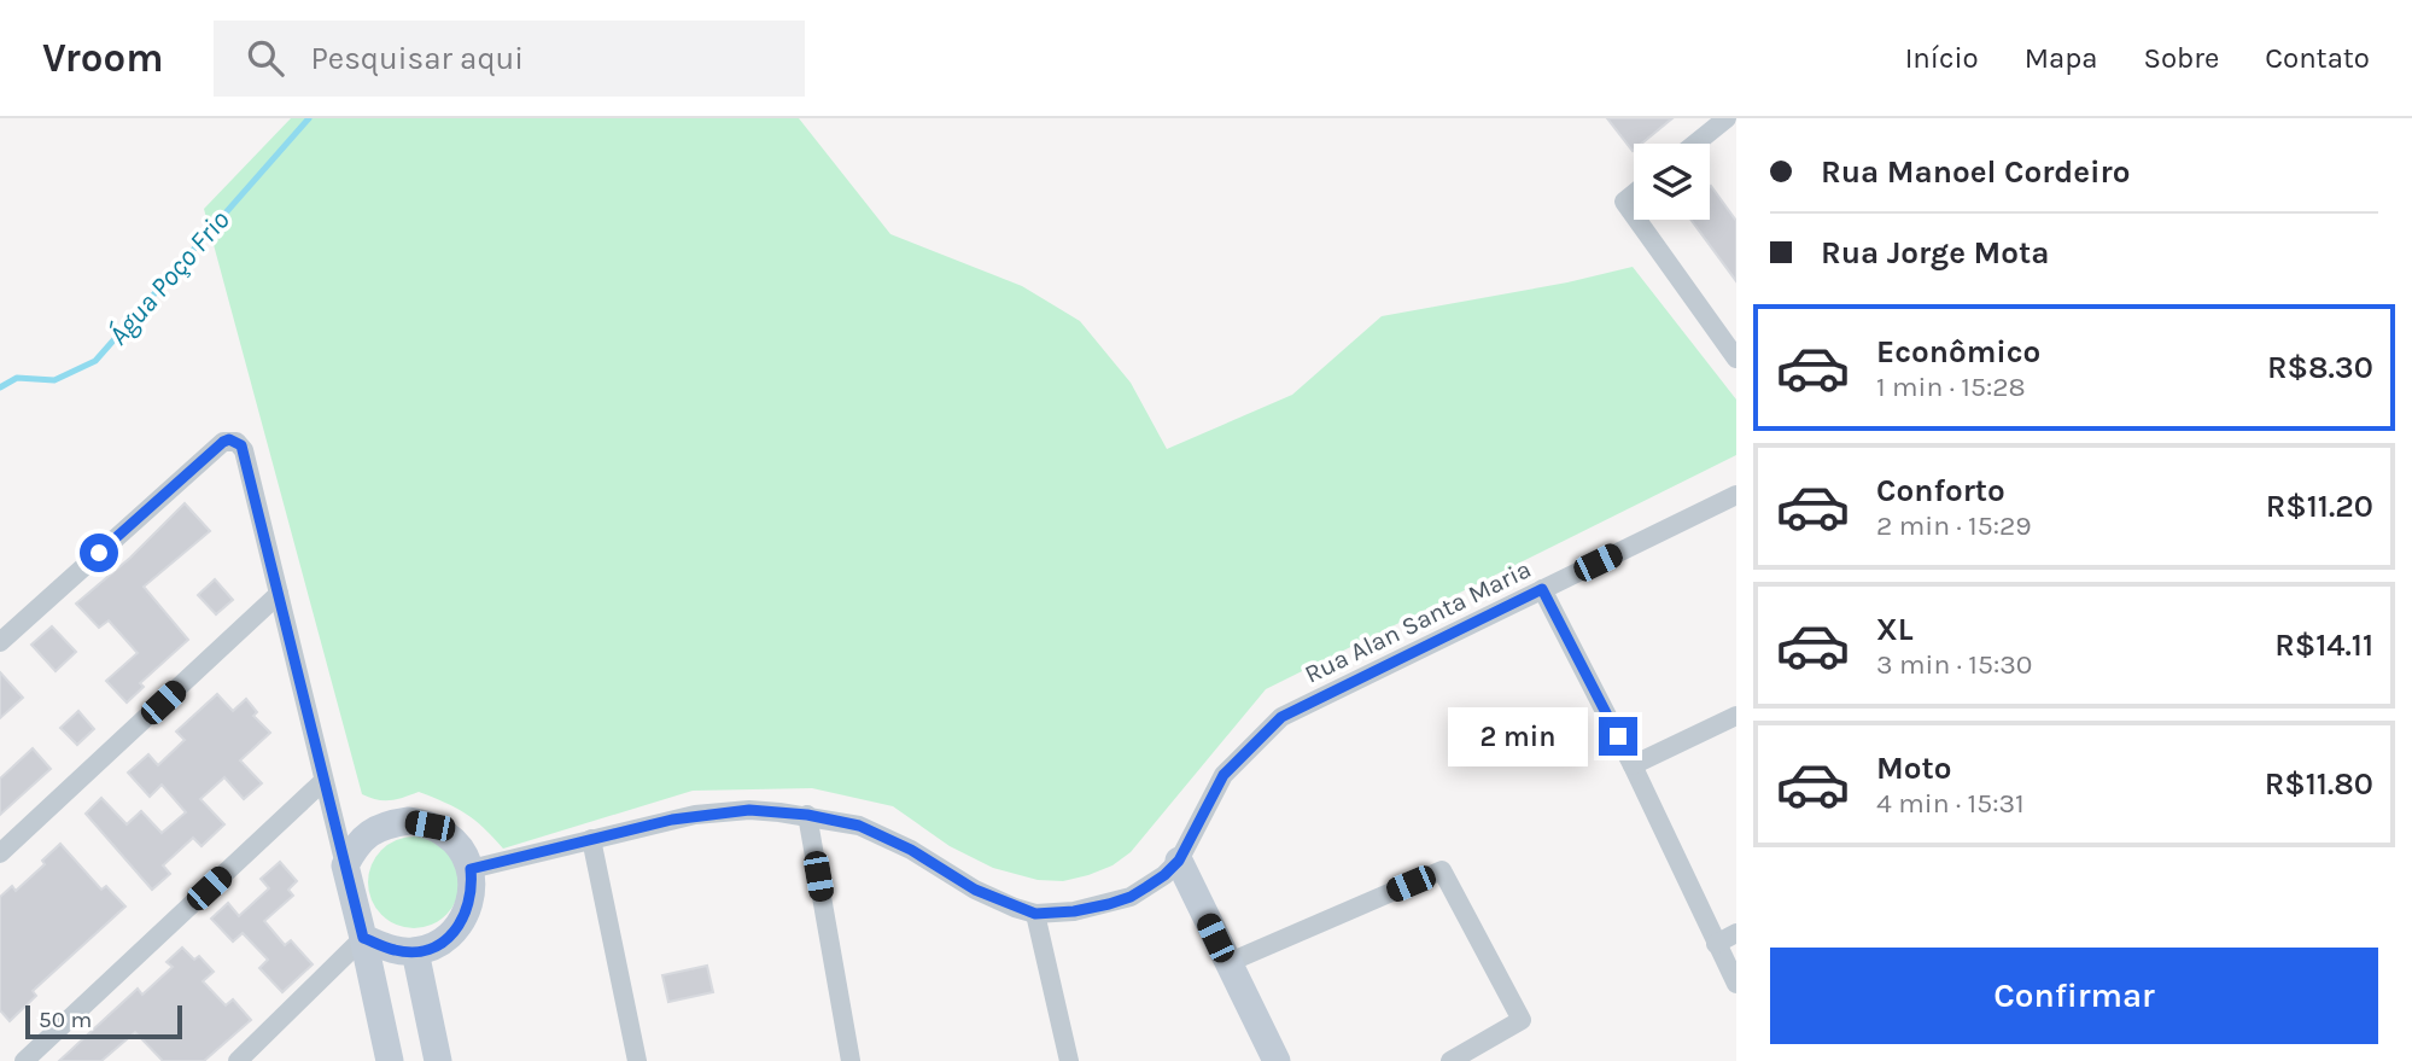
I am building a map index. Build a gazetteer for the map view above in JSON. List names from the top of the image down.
{
  "streets": {
    "street": ["Rua Alan Santa Maria"]
  },
  "water": ["Água Poço Frio"],
  "scale_bar": "50 m",
  "page": {
    "header": "Vroom",
    "search": "Pesquisar aqui",
    "nav": [
      "Início",
      "Mapa",
      "Sobre",
      "Contato"
    ],
    "banner": ["Rua Manoel Cordeiro", "Rua Jorge Mota"],
    "list": [
      {
        "name": "Econômico",
        "note": "1 min · 15:28",
        "value": "R$8.30"
      },
      {
        "name": "Conforto",
        "note": "2 min · 15:29",
        "value": "R$11.20"
      },
      {
        "name": "XL",
        "note": "3 min · 15:30",
        "value": "R$14.11"
      },
      {
        "name": "Moto",
        "note": "4 min · 15:31",
        "value": "R$11.80"
      }
    ],
    "bubble": "2 min",
    "buttons": "Confirmar",
    "scale": "50 m"
  }
}
